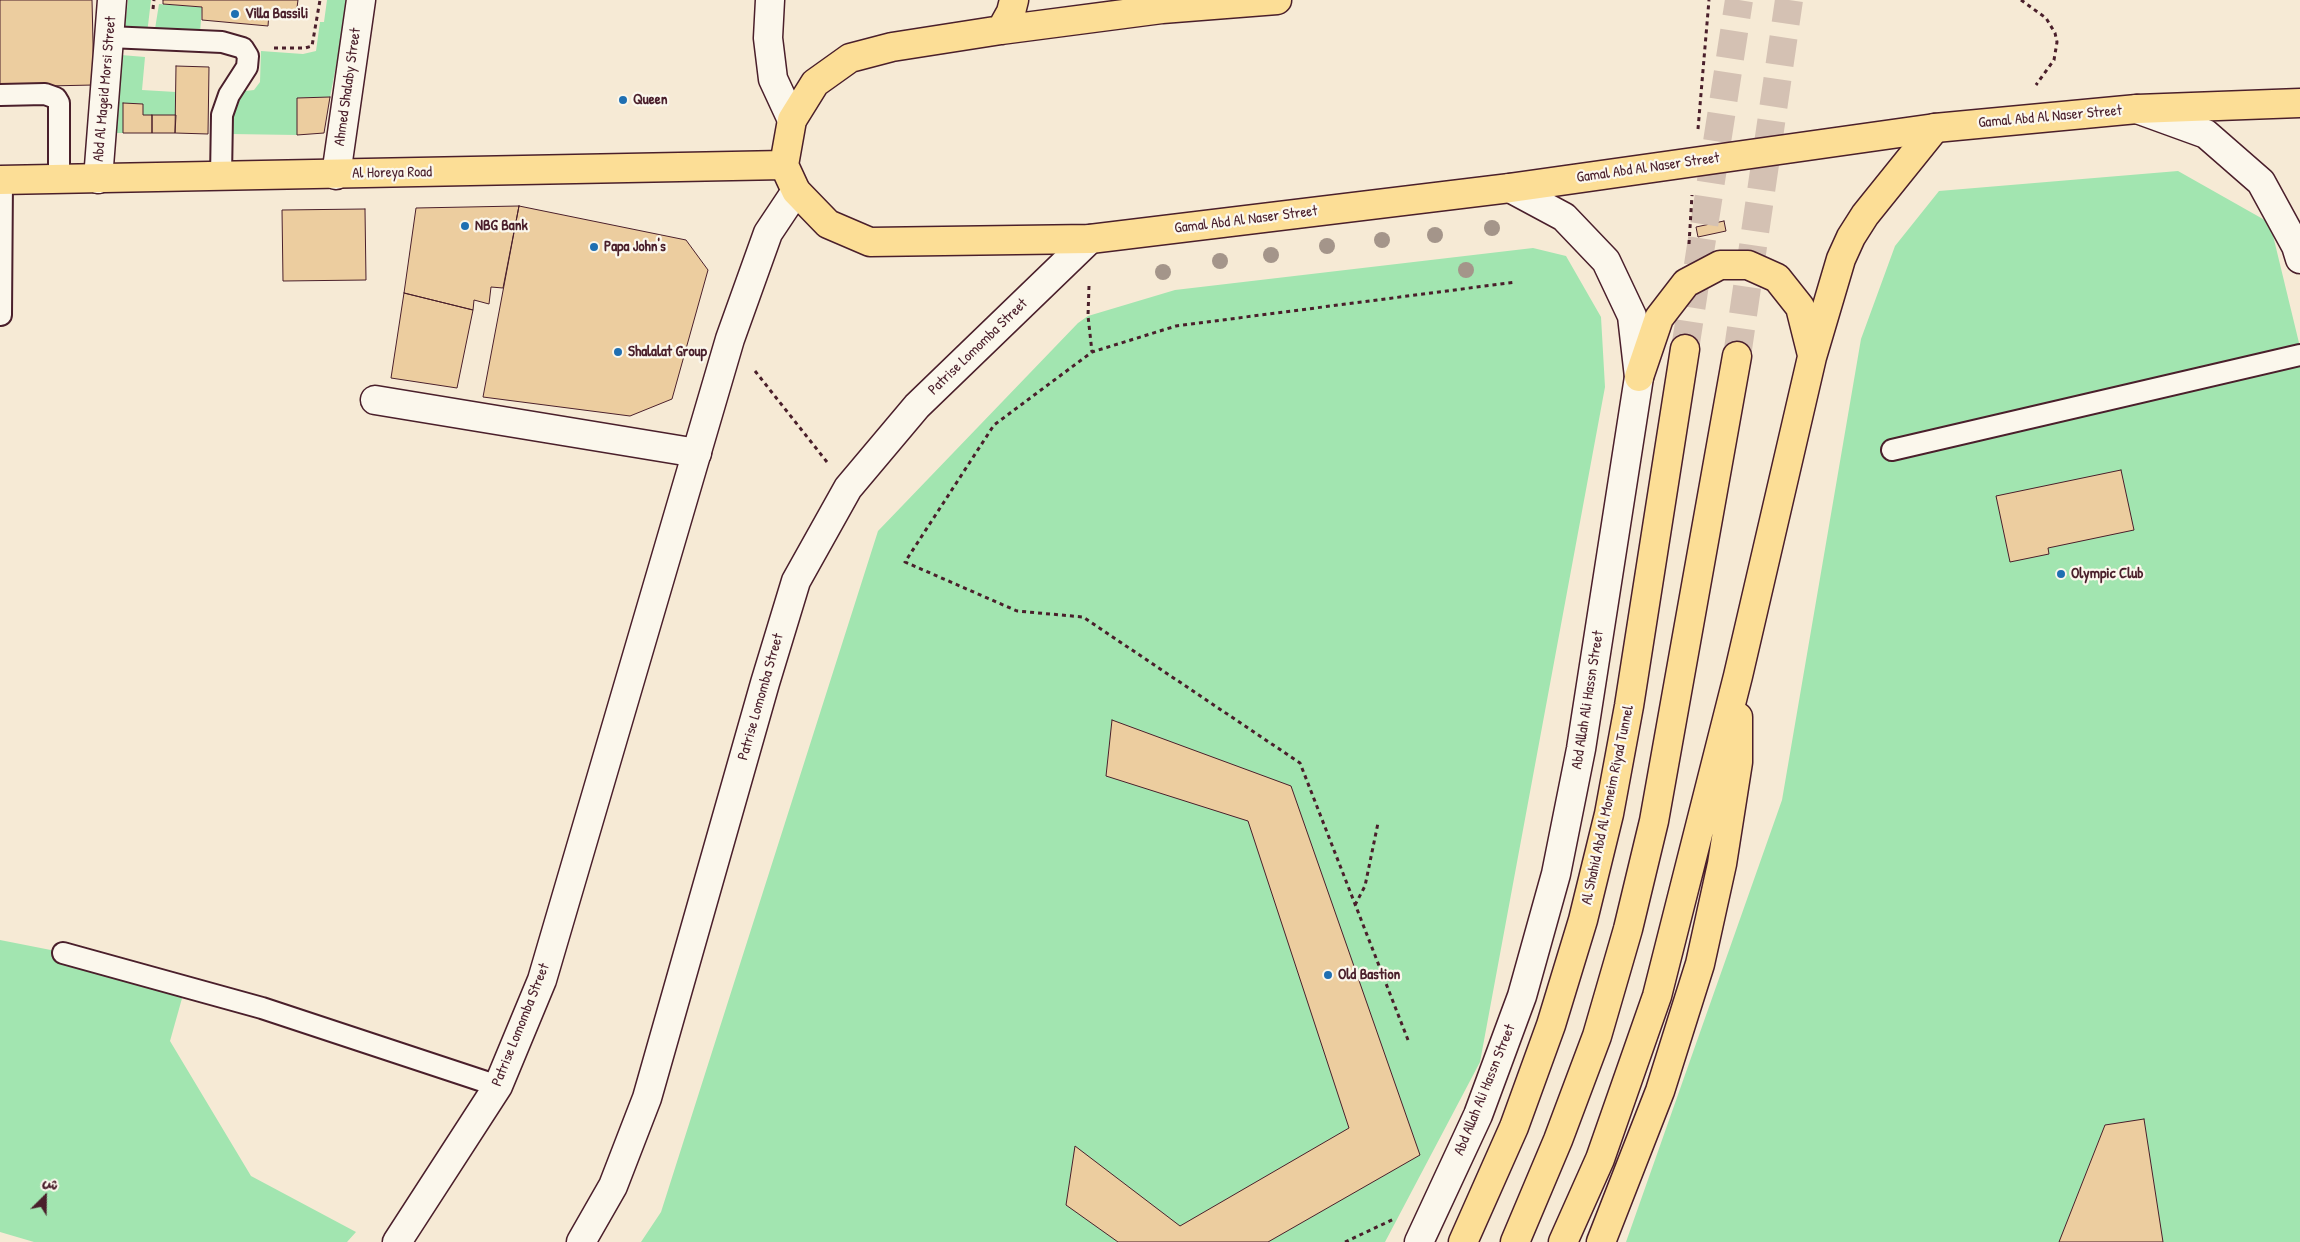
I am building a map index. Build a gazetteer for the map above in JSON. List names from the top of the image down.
{
  "streets": {
    "main road": [
      "Ahmed Shalaby Street",
      "Abd Al Mageid Morsi Street",
      "Gamal Abd Al Naser Street",
      "Al Horeya Road",
      "Patrise Lomomba Street",
      "Abd Allah Ali Hassn Street",
      "Al Shahid Abd Al Moneim Riyad Tunnel"
    ]
  },
  "crossings": [
    ["Ahmed Shalaby Street", "Al Horeya Road"],
    ["Abd Al Mageid Morsi Street", "Al Horeya Road"],
    ["Gamal Abd Al Naser Street", "Al Horeya Road"],
    ["Gamal Abd Al Naser Street", "Patrise Lomomba Street"],
    ["Gamal Abd Al Naser Street", "Abd Allah Ali Hassn Street"]
  ],
  "places": [
    "Villa Bassili",
    "Queen",
    "NBG Bank",
    "Papa John's",
    "Shalalat Group",
    "Olympic Club",
    "Old Bastion"
  ],
  "north": "top right"
}
